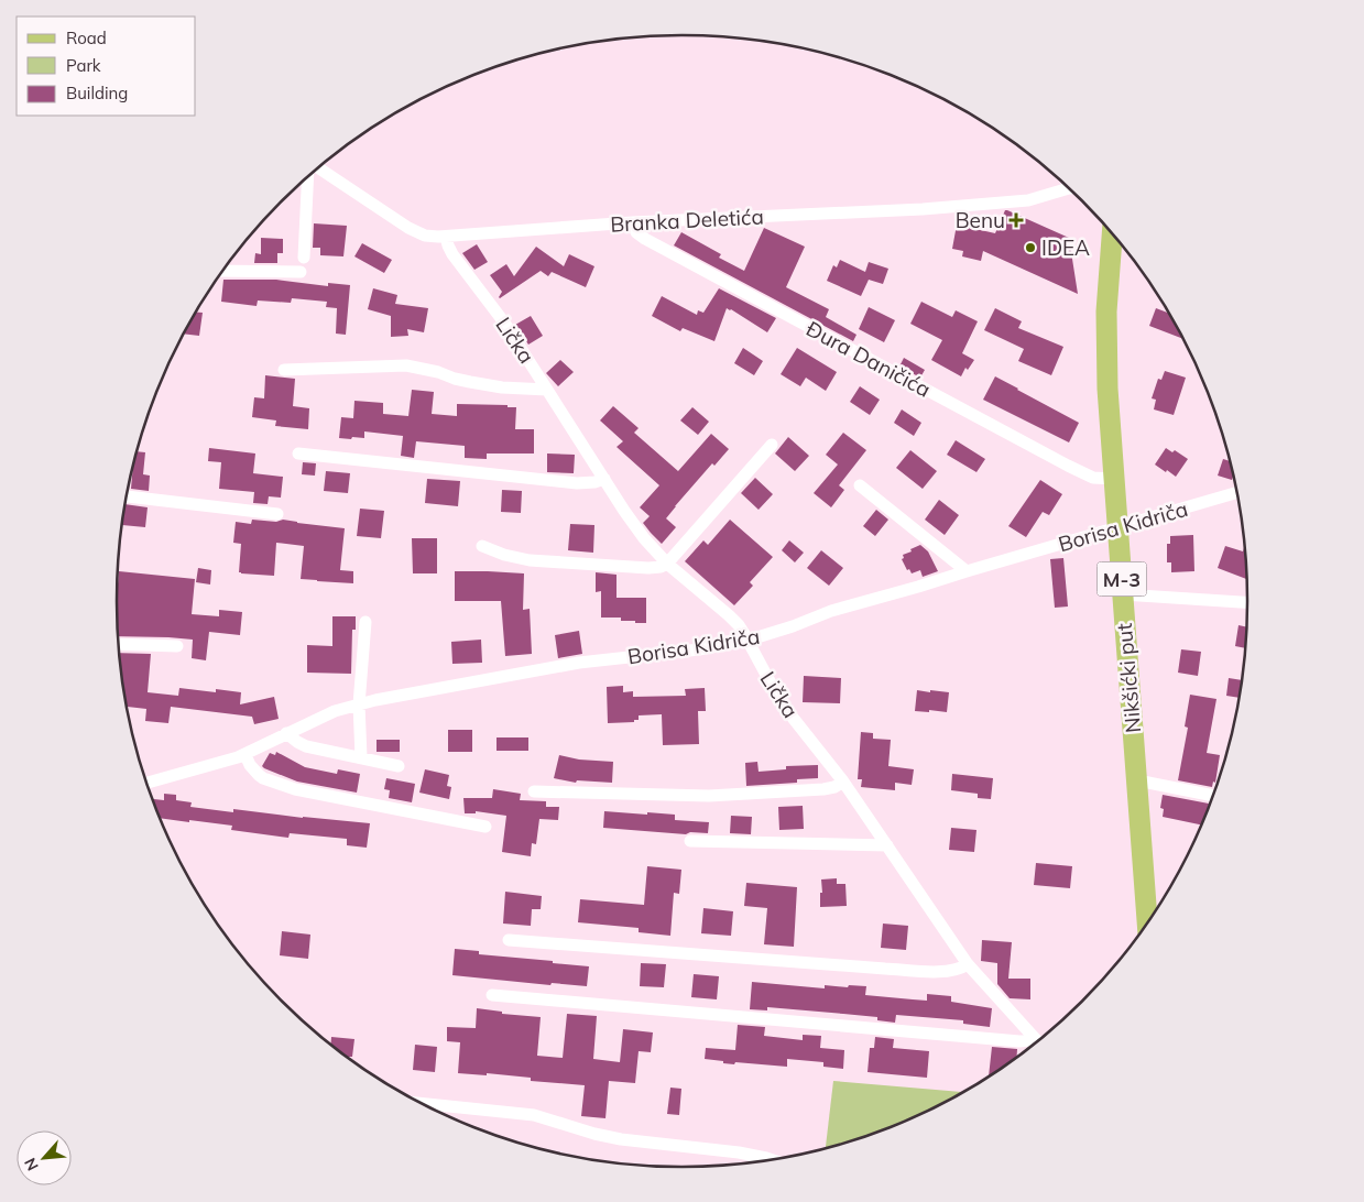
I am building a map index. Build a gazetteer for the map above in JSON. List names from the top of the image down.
{
  "streets": {
    "main road": ["M-3", "Nikšićki put"],
    "street": [
      "Branka Deletića",
      "Lička",
      "Đura Daničića",
      "Borisa Kidriča"
    ]
  },
  "crossings": [
    ["Branka Deletića", "Lička"],
    ["Branka Deletića", "Đura Daničića"],
    ["Lička", "Borisa Kidriča"],
    ["Đura Daničića", "Nikšićki put"],
    ["Borisa Kidriča", "Nikšićki put"]
  ],
  "places": {
    "health": ["Benu"],
    "other": ["IDEA"]
  },
  "legend": ["Road", "Park", "Building"],
  "north": "bottom left"
}
